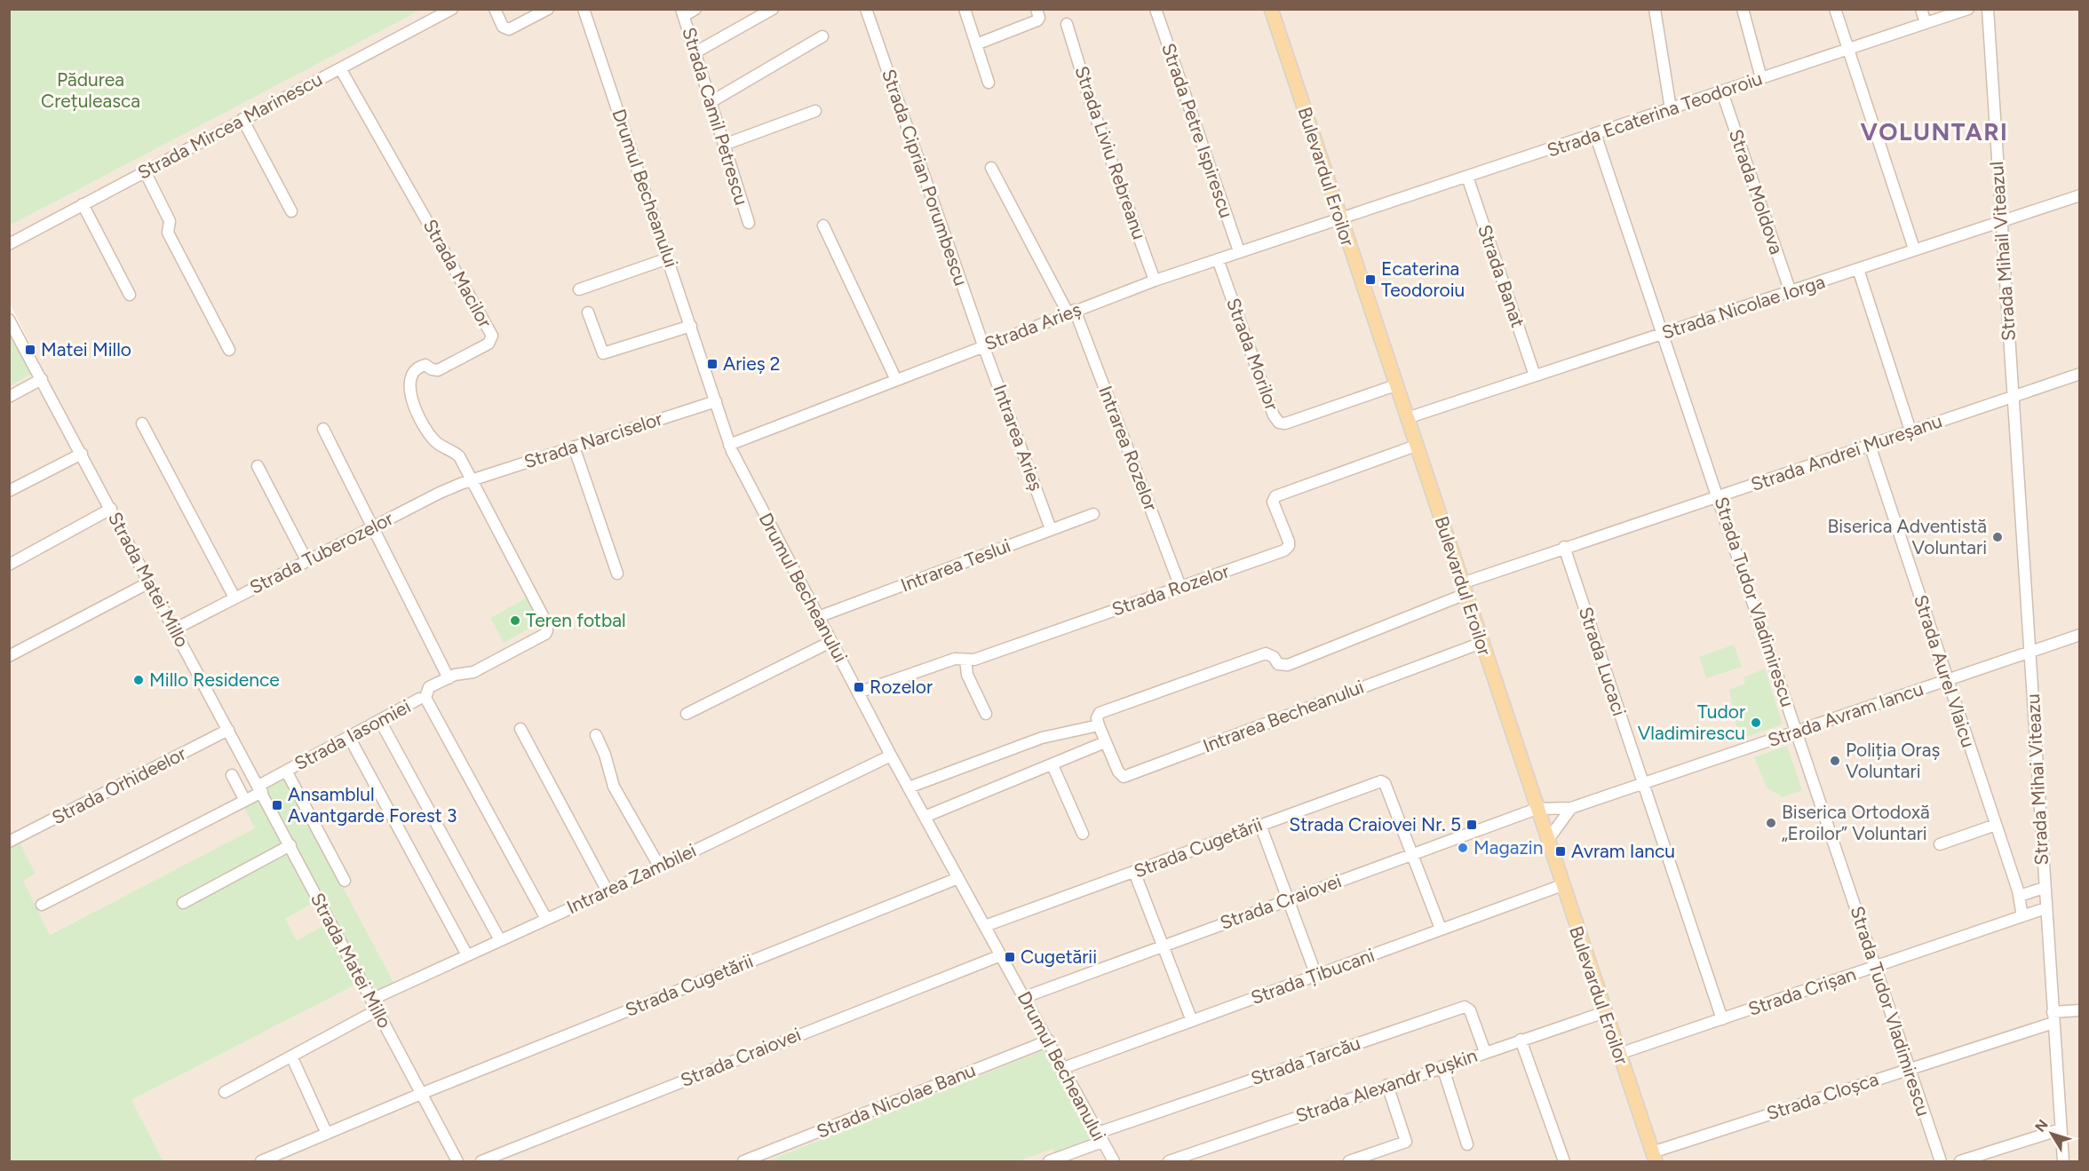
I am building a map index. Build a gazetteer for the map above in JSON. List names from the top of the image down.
{
  "streets": {
    "main road": ["Bulevardul Eroilor"],
    "street": [
      "Strada Ecaterina Teodoroiu",
      "Strada Camil Petrescu",
      "Strada Mircea Marinescu",
      "Strada Petre Ispirescu",
      "Strada Liviu Rebreanu",
      "Strada Ciprian Porumbescu",
      "Drumul Becheanului",
      "Strada Moldova",
      "Strada Mihail Viteazul",
      "Strada Macilor",
      "Strada Banat",
      "Strada Nicolae Iorga",
      "Strada Arieș",
      "Strada Morilor",
      "Intrarea Arieș",
      "Strada Narciselor",
      "Intrarea Rozelor",
      "Strada Andrei Mureșanu",
      "Strada Tuberozelor",
      "Intrarea Teslui",
      "Strada Matei Millo",
      "Strada Rozelor",
      "Strada Tudor Vladimirescu",
      "Strada Lucaci",
      "Strada Aurel Vlaicu",
      "Strada Avram Iancu",
      "Intrarea Becheanului",
      "Strada Iasomiei",
      "Strada Mihai Viteazu",
      "Strada Orhideelor",
      "Strada Cugetării",
      "Intrarea Zambilei",
      "Strada Craiovei",
      "Strada Țibucani",
      "Strada Crișan",
      "Strada Tarcău",
      "Strada Alexandr Pușkin",
      "Strada Cloșca",
      "Strada Nicolae Banu"
    ]
  },
  "crossings": [
    ["Strada Ecaterina Teodoroiu", "Bulevardul Eroilor"],
    ["Strada Ecaterina Teodoroiu", "Strada Moldova"],
    ["Strada Ecaterina Teodoroiu", "Strada Banat"],
    ["Strada Ecaterina Teodoroiu", "Strada Arieș"],
    ["Strada Ecaterina Teodoroiu", "Strada Tudor Vladimirescu"],
    ["Strada Mircea Marinescu", "Strada Macilor"],
    ["Strada Petre Ispirescu", "Strada Arieș"],
    ["Strada Liviu Rebreanu", "Strada Arieș"],
    ["Bulevardul Eroilor", "Strada Nicolae Iorga"],
    ["Bulevardul Eroilor", "Strada Arieș"],
    ["Bulevardul Eroilor", "Strada Morilor"],
    ["Bulevardul Eroilor", "Strada Andrei Mureșanu"],
    ["Bulevardul Eroilor", "Strada Rozelor"],
    ["Bulevardul Eroilor", "Strada Avram Iancu"],
    ["Bulevardul Eroilor", "Intrarea Becheanului"],
    ["Bulevardul Eroilor", "Strada Craiovei"],
    ["Bulevardul Eroilor", "Strada Țibucani"],
    ["Bulevardul Eroilor", "Strada Crișan"],
    ["Bulevardul Eroilor", "Strada Alexandr Pușkin"],
    ["Bulevardul Eroilor", "Strada Cloșca"],
    ["Strada Ciprian Porumbescu", "Strada Arieș"],
    ["Strada Ciprian Porumbescu", "Intrarea Arieș"],
    ["Drumul Becheanului", "Strada Arieș"],
    ["Drumul Becheanului", "Strada Narciselor"],
    ["Drumul Becheanului", "Intrarea Teslui"],
    ["Drumul Becheanului", "Strada Rozelor"],
    ["Drumul Becheanului", "Strada Cugetării"],
    ["Drumul Becheanului", "Intrarea Zambilei"],
    ["Drumul Becheanului", "Strada Craiovei"],
    ["Drumul Becheanului", "Strada Țibucani"],
    ["Drumul Becheanului", "Strada Tarcău"],
    ["Drumul Becheanului", "Strada Nicolae Banu"],
    ["Strada Moldova", "Strada Nicolae Iorga"],
    ["Strada Mihail Viteazul", "Strada Nicolae Iorga"],
    ["Strada Mihail Viteazul", "Strada Andrei Mureșanu"],
    ["Strada Mihail Viteazul", "Strada Mihai Viteazu"],
    ["Strada Macilor", "Strada Narciselor"],
    ["Strada Macilor", "Strada Tuberozelor"],
    ["Strada Macilor", "Strada Iasomiei"],
    ["Strada Banat", "Strada Nicolae Iorga"],
    ["Strada Nicolae Iorga", "Strada Tudor Vladimirescu"],
    ["Strada Arieș", "Strada Morilor"],
    ["Strada Arieș", "Intrarea Arieș"],
    ["Strada Arieș", "Intrarea Rozelor"],
    ["Intrarea Arieș", "Intrarea Teslui"],
    ["Strada Narciselor", "Strada Tuberozelor"],
    ["Strada Narciselor", "Strada Iasomiei"],
    ["Intrarea Rozelor", "Strada Rozelor"],
    ["Strada Andrei Mureșanu", "Strada Tudor Vladimirescu"],
    ["Strada Andrei Mureșanu", "Strada Lucaci"],
    ["Strada Andrei Mureșanu", "Strada Aurel Vlaicu"],
    ["Strada Andrei Mureșanu", "Intrarea Becheanului"],
    ["Strada Andrei Mureșanu", "Strada Mihai Viteazu"],
    ["Strada Tuberozelor", "Strada Matei Millo"],
    ["Strada Tuberozelor", "Strada Iasomiei"],
    ["Strada Matei Millo", "Strada Iasomiei"],
    ["Strada Matei Millo", "Strada Orhideelor"],
    ["Strada Matei Millo", "Strada Cugetării"],
    ["Strada Matei Millo", "Intrarea Zambilei"],
    ["Strada Tudor Vladimirescu", "Strada Avram Iancu"],
    ["Strada Tudor Vladimirescu", "Strada Crișan"],
    ["Strada Tudor Vladimirescu", "Strada Cloșca"],
    ["Strada Lucaci", "Strada Avram Iancu"],
    ["Strada Lucaci", "Strada Crișan"],
    ["Strada Aurel Vlaicu", "Strada Avram Iancu"],
    ["Strada Aurel Vlaicu", "Strada Crișan"],
    ["Strada Avram Iancu", "Strada Mihai Viteazu"],
    ["Strada Avram Iancu", "Strada Craiovei"],
    ["Strada Mihai Viteazu", "Strada Crișan"],
    ["Strada Mihai Viteazu", "Strada Cloșca"],
    ["Strada Cugetării", "Strada Craiovei"],
    ["Strada Cugetării", "Strada Țibucani"],
    ["Strada Tarcău", "Strada Alexandr Pușkin"]
  ],
  "districts": ["VOLUNTARI"],
  "parks": ["Pădurea Crețuleasca"],
  "places": {
    "transit": [
      "Ecaterina Teodoroiu",
      "Matei Millo",
      "Arieș 2",
      "Rozelor",
      "Ansamblul Avantgarde Forest 3",
      "Strada Craiovei Nr. 5",
      "Avram Iancu",
      "Cugetării"
    ],
    "other": [
      "Biserica Adventistă Voluntari",
      "Teren fotbal",
      "Millo Residence",
      "Tudor Vladimirescu",
      "Poliția Oraș Voluntari",
      "Biserica Ortodoxă „Eroilor” Voluntari",
      "Magazin"
    ]
  },
  "north": "top left"
}
